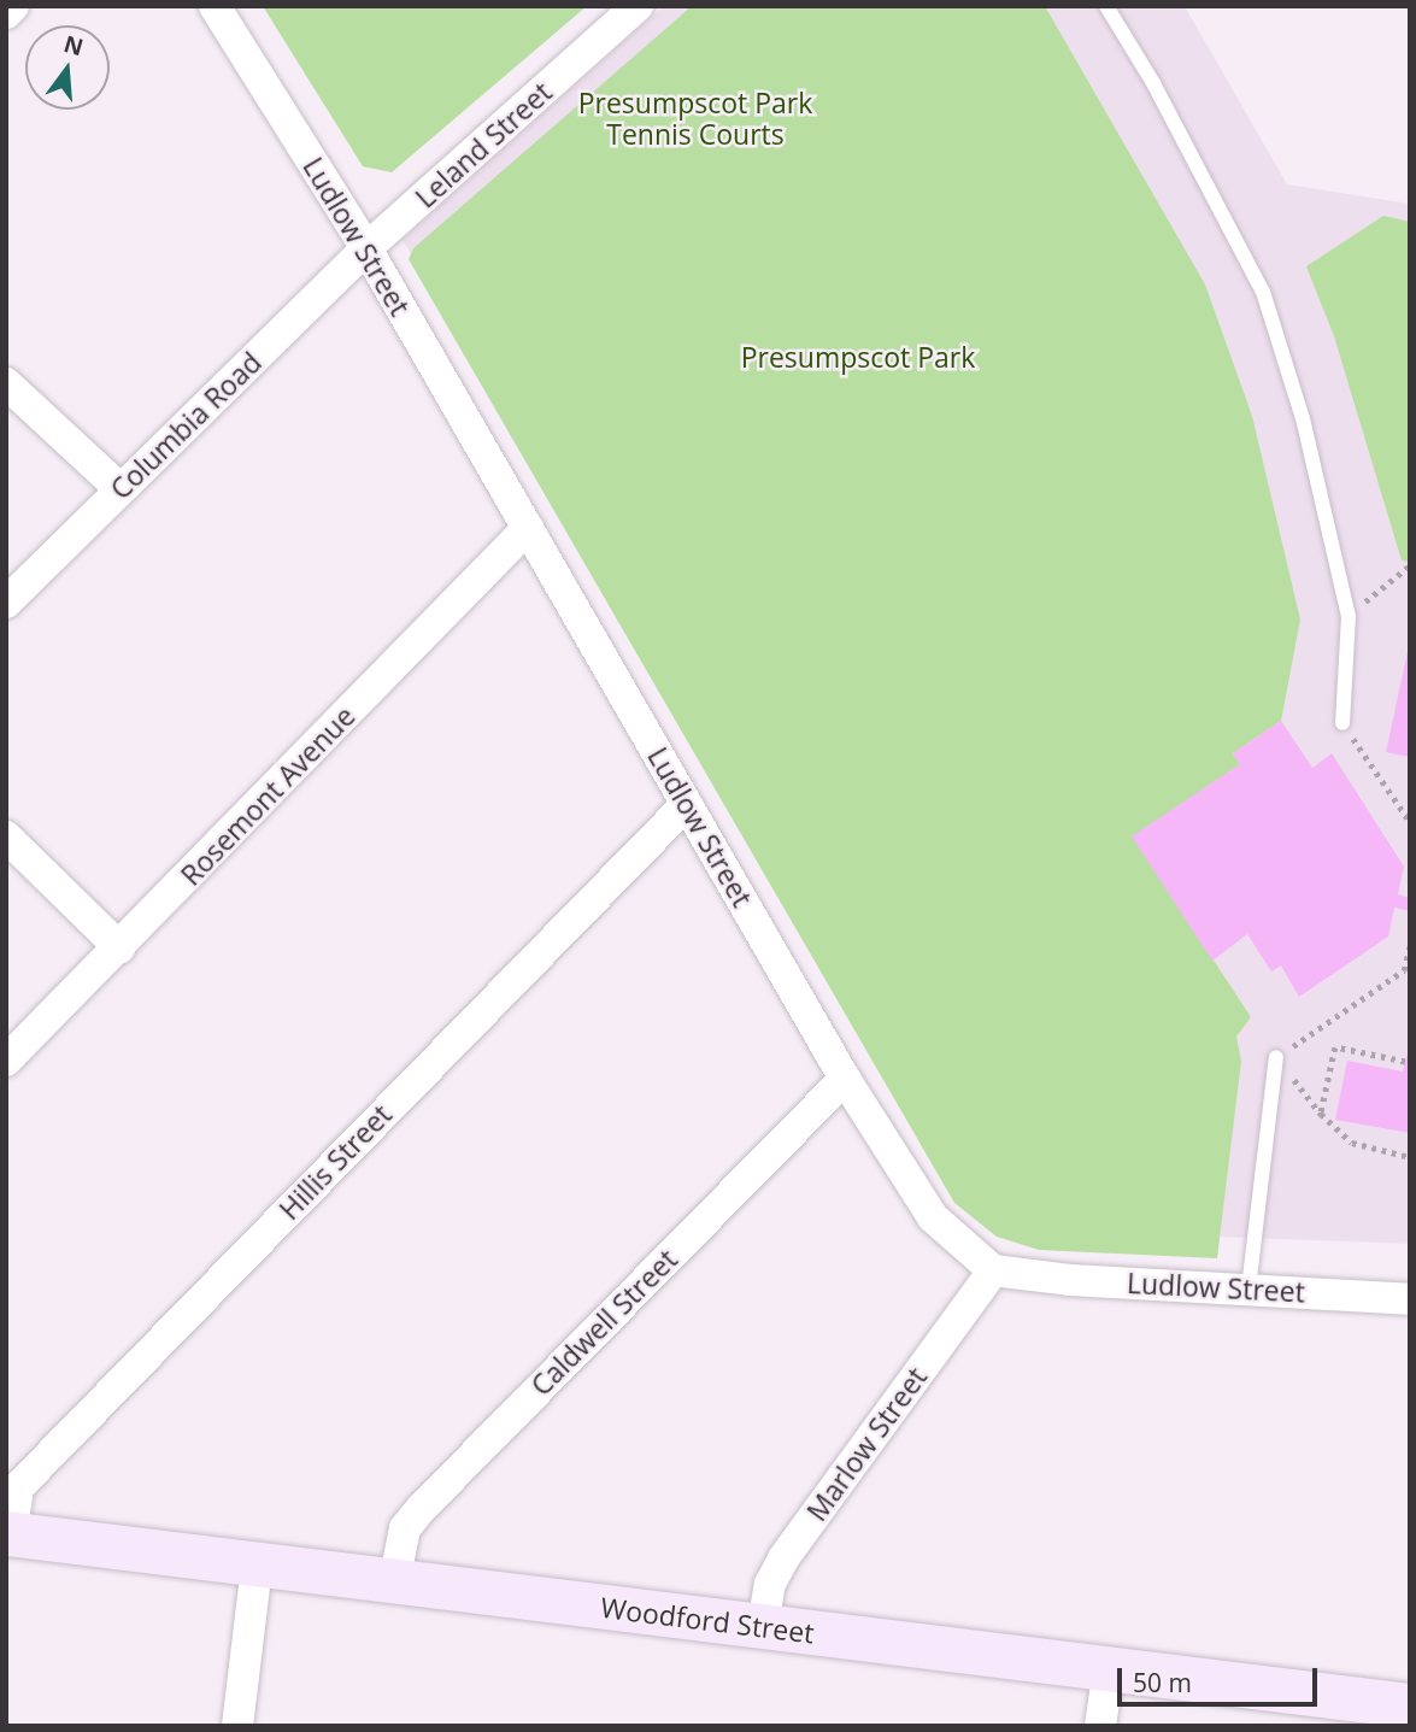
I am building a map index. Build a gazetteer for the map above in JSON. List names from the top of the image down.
{
  "streets": {
    "main road": ["Woodford Street"],
    "street": [
      "Leland Street",
      "Ludlow Street",
      "Columbia Road",
      "Rosemont Avenue",
      "Hillis Street",
      "Caldwell Street",
      "Marlow Street"
    ]
  },
  "crossings": [
    ["Leland Street", "Ludlow Street"],
    ["Leland Street", "Columbia Road"],
    ["Ludlow Street", "Columbia Road"],
    ["Ludlow Street", "Rosemont Avenue"],
    ["Ludlow Street", "Hillis Street"],
    ["Ludlow Street", "Caldwell Street"],
    ["Ludlow Street", "Marlow Street"],
    ["Hillis Street", "Woodford Street"],
    ["Caldwell Street", "Woodford Street"],
    ["Marlow Street", "Woodford Street"]
  ],
  "parks": ["Presumpscot Park Tennis Courts", "Presumpscot Park"],
  "scale_bar": "50 m",
  "north": "top"
}
